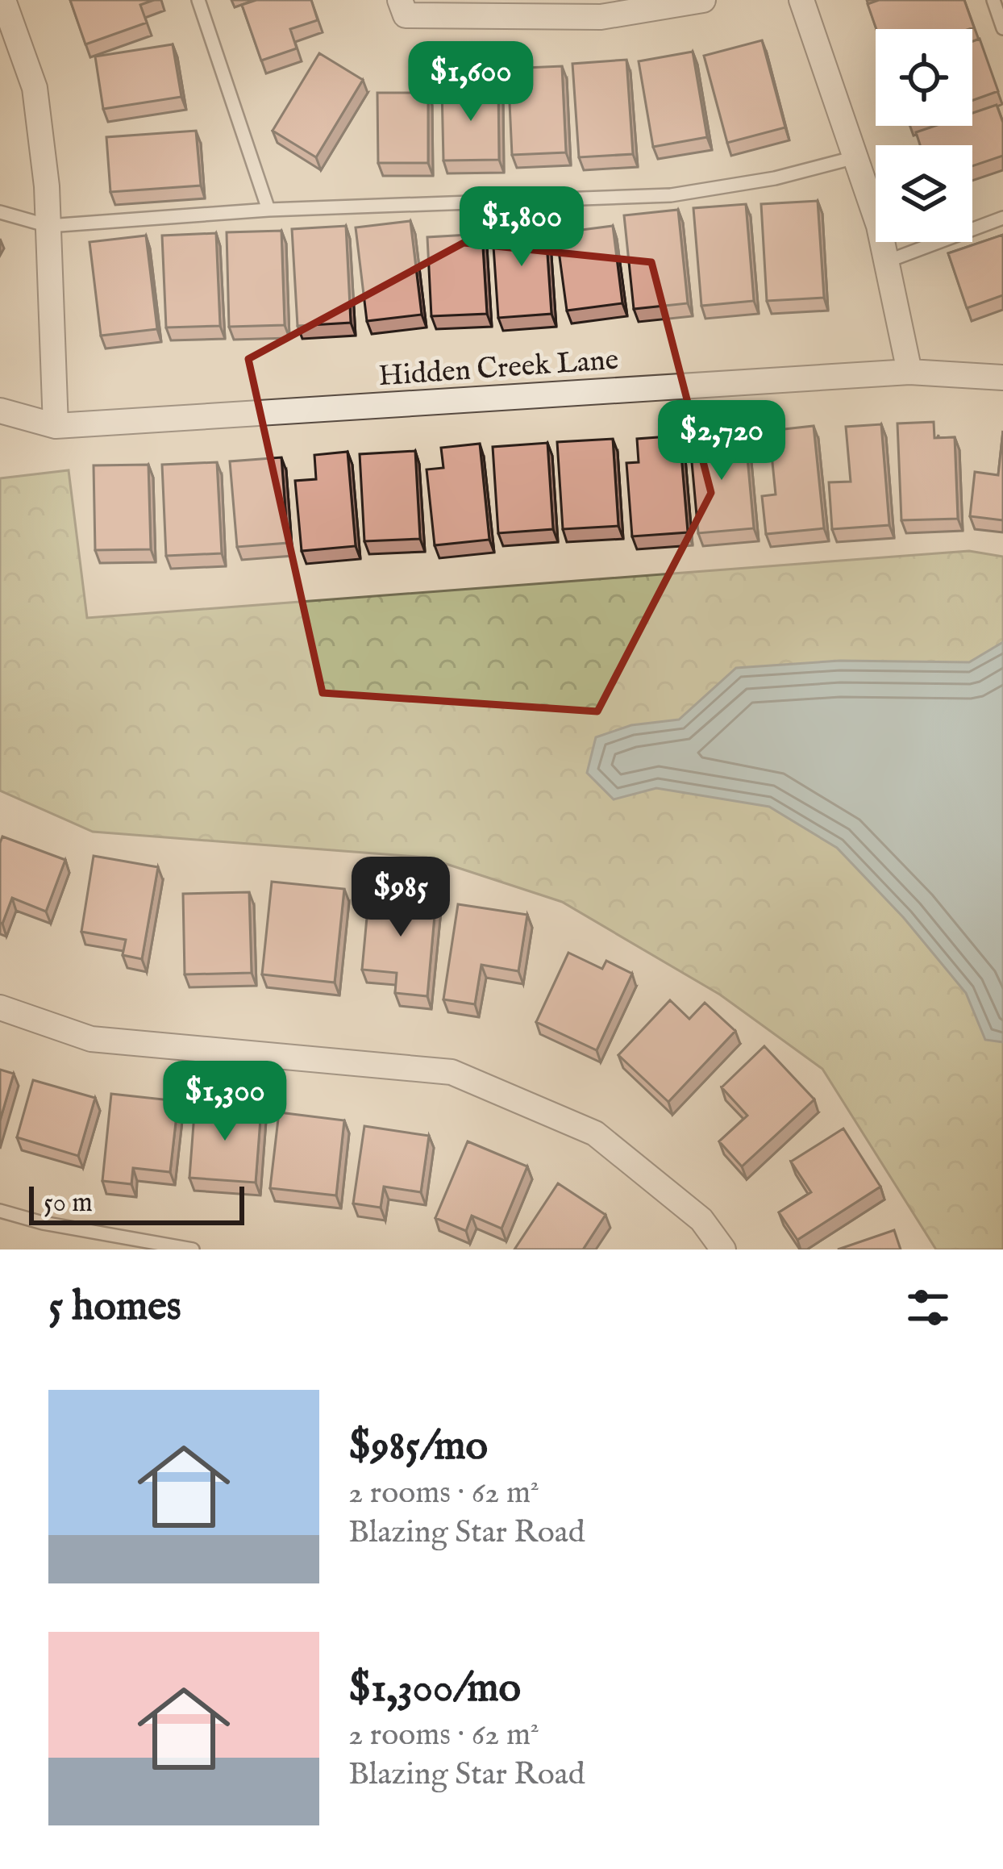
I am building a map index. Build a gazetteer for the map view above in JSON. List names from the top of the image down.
{
  "streets": {
    "street": ["Hidden Creek Lane"]
  },
  "scale_bar": "50 m",
  "page": {
    "price": [
      "$1,600",
      "$1,800",
      "$2,720",
      "$985",
      "$1,300"
    ],
    "scale": "50 m",
    "heading": "5 homes",
    "list": [
      {
        "name": "$985/mo",
        "note": "2 rooms · 62 m² · Blazing Star Road"
      },
      {
        "name": "$1,300/mo",
        "note": "2 rooms · 62 m² · Blazing Star Road"
      }
    ]
  }
}
